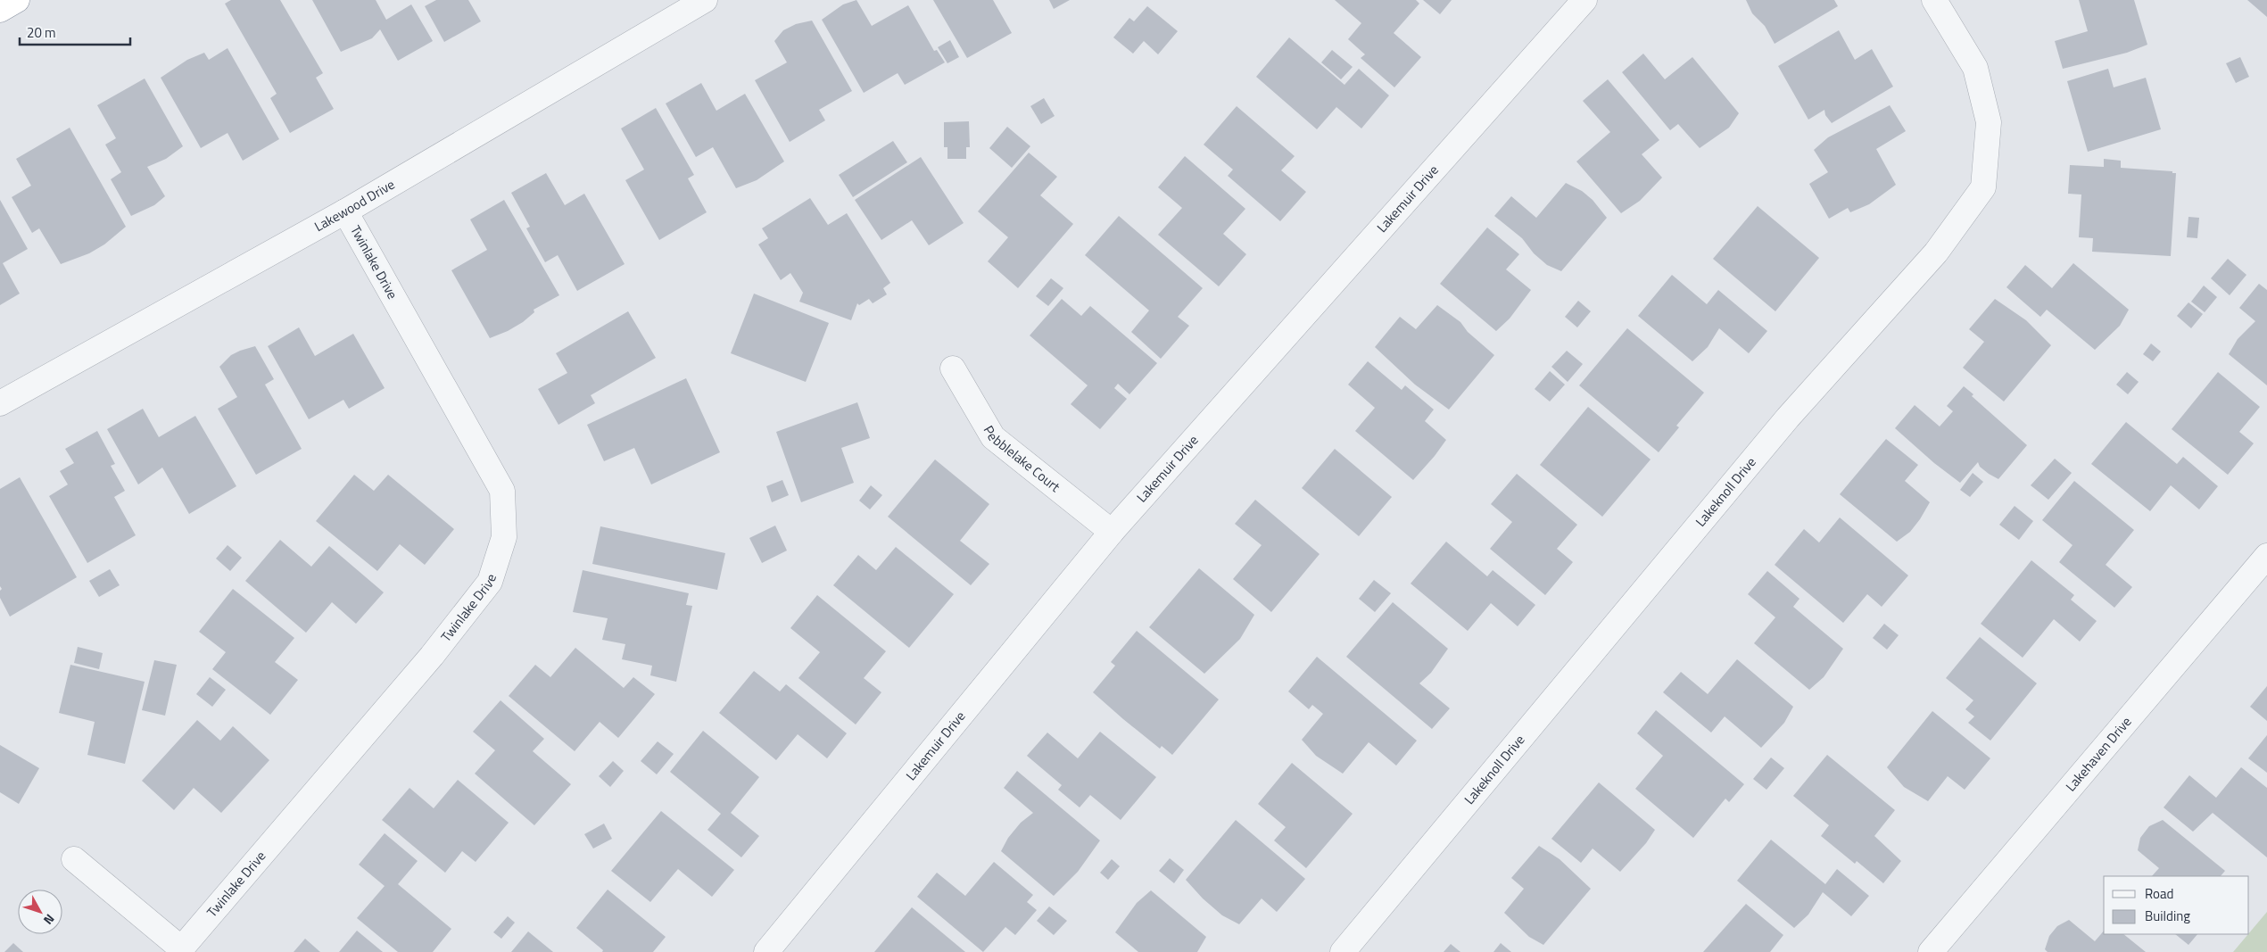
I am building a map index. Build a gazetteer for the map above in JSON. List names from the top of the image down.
{
  "streets": {
    "street": [
      "Lakemuir Drive",
      "Lakewood Drive",
      "Twinlake Drive",
      "Pebblelake Court",
      "Lakeknoll Drive",
      "Lakehaven Drive"
    ]
  },
  "crossings": [
    ["Lakemuir Drive", "Pebblelake Court"],
    ["Lakewood Drive", "Twinlake Drive"]
  ],
  "legend": ["Road", "Building"],
  "scale_bar": "20 m",
  "north": "bottom right"
}
